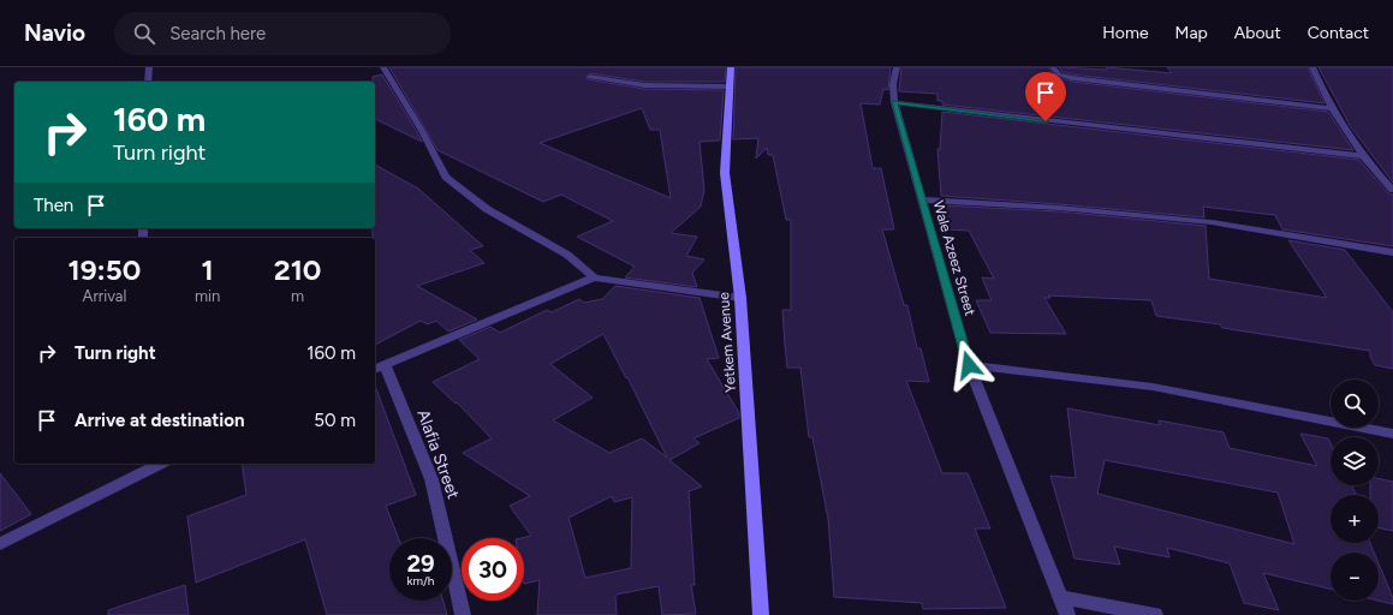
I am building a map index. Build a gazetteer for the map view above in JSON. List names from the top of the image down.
{
  "streets": {
    "street": ["Wale Azeez Street", "Yetkem Avenue", "Alafia Street"]
  },
  "page": {
    "header": "Navio",
    "search": "Search here",
    "nav": [
      "Home",
      "Map",
      "About",
      "Contact"
    ],
    "turn": ["160 m", "Turn right"],
    "then": "Then",
    "eta": [
      "19:50",
      "Arrival",
      "1",
      "min",
      "210",
      "m"
    ],
    "list": [
      {
        "name": "Turn right",
        "value": "160 m"
      },
      {
        "name": "Arrive at destination",
        "value": "50 m"
      }
    ],
    "map_buttons": ["+", "−"],
    "speed": "29 km/h",
    "limit": "30"
  }
}
